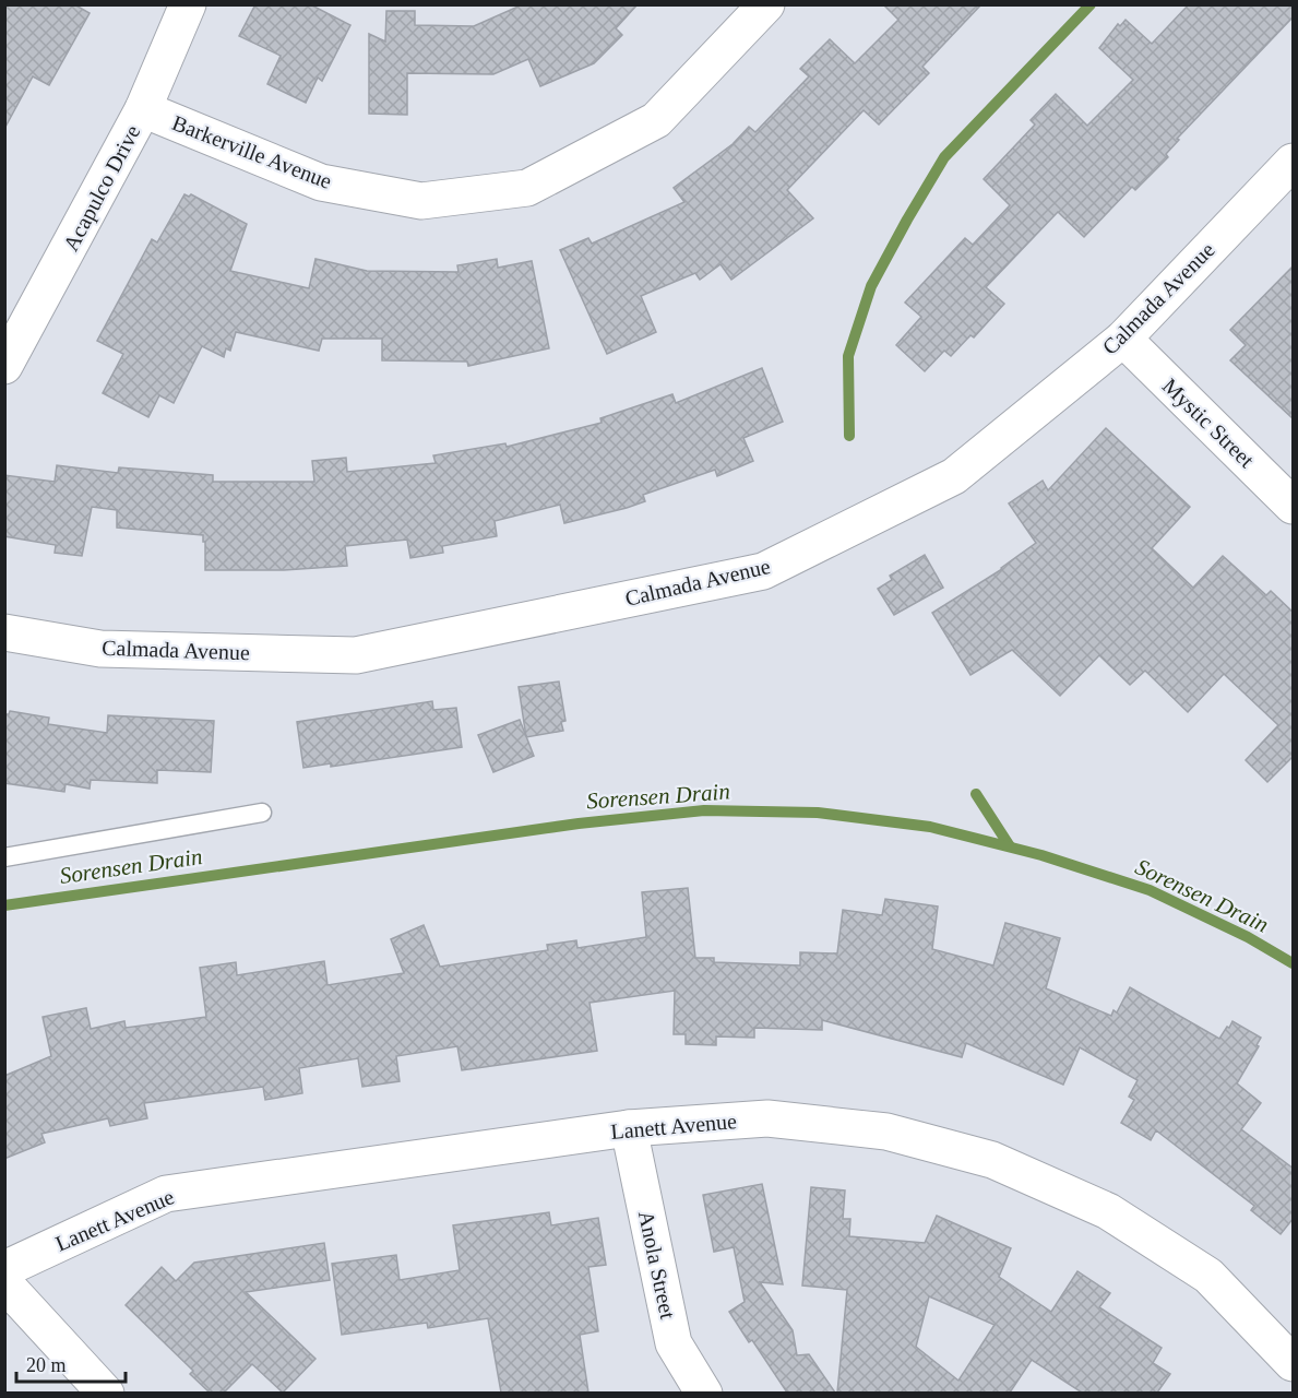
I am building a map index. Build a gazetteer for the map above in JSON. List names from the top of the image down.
{
  "streets": {
    "street": [
      "Barkerville Avenue",
      "Acapulco Drive",
      "Calmada Avenue",
      "Mystic Street",
      "Lanett Avenue",
      "Anola Street"
    ]
  },
  "crossings": [
    ["Barkerville Avenue", "Acapulco Drive"],
    ["Calmada Avenue", "Mystic Street"],
    ["Lanett Avenue", "Anola Street"]
  ],
  "water": ["Sorensen Drain"],
  "scale_bar": "20 m"
}
